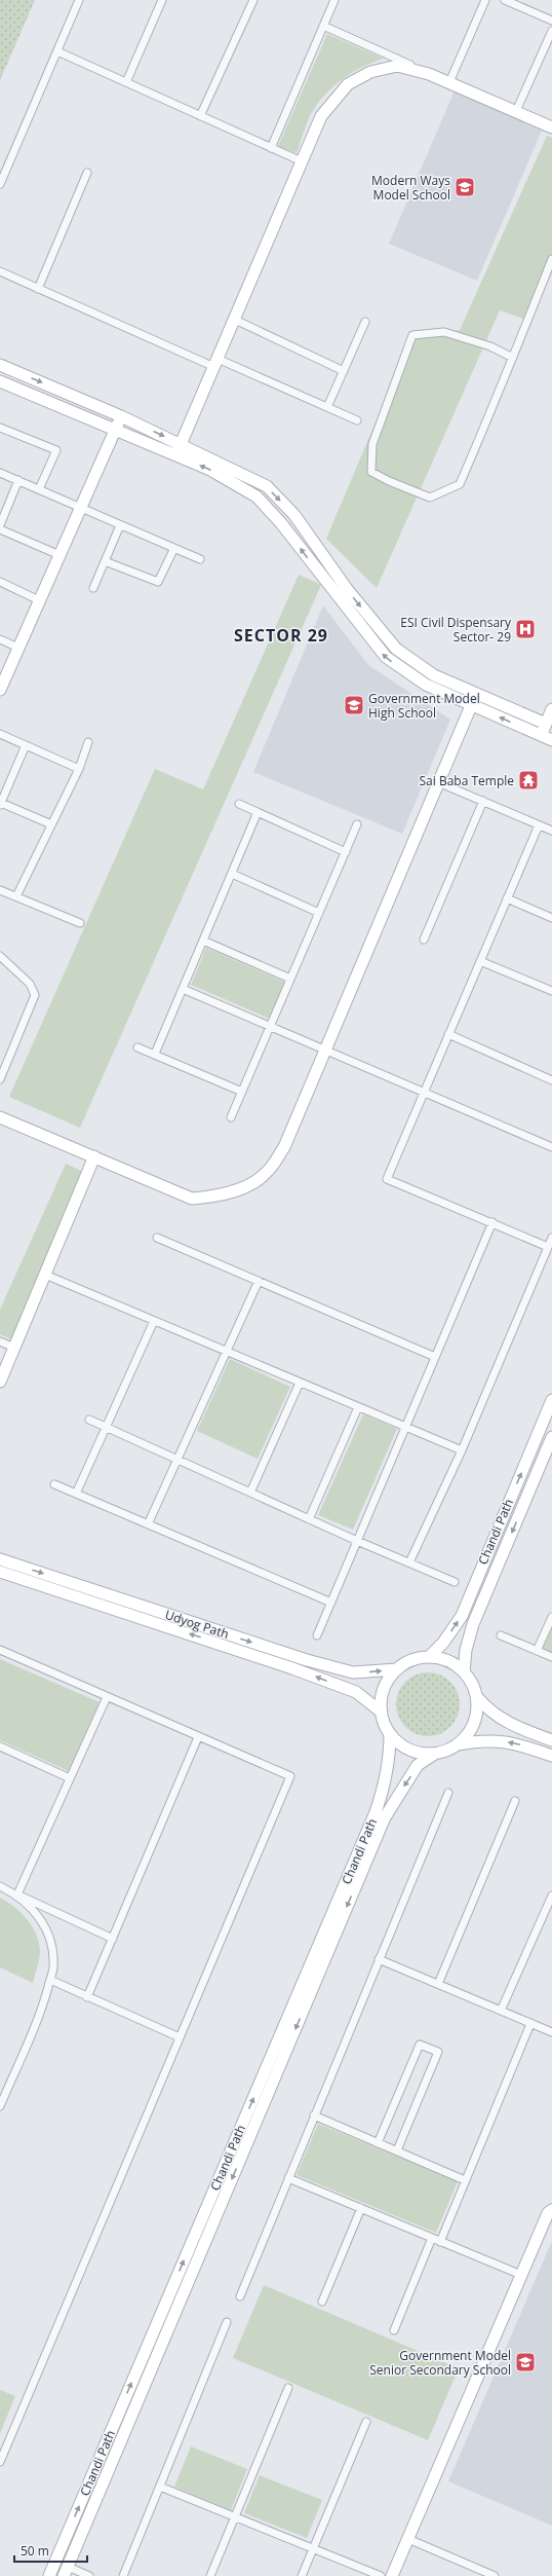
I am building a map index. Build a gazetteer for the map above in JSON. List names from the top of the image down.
{
  "streets": {
    "street": ["Chandi Path", "Udyog Path"]
  },
  "crossings": [
    ["Chandi Path", "Udyog Path"]
  ],
  "districts": ["SECTOR 29"],
  "places": {
    "school or university": ["Modern Ways Model School", "Government Model High School", "Government Model Senior Secondary School"],
    "hospital": ["ESI Civil Dispensary Sector- 29"],
    "temple": ["Sai Baba Temple"]
  },
  "scale_bar": "50 m"
}
